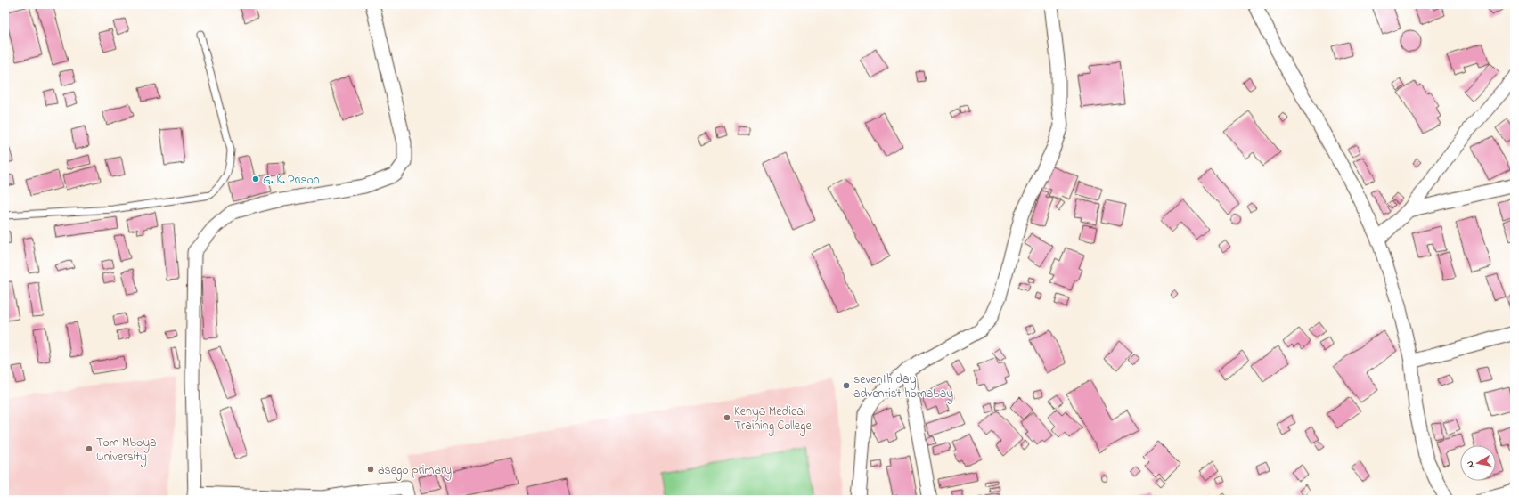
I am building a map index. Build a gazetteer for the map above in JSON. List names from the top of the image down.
{
  "places": [
    "G. K. Prison",
    "seventh day adventist homabay",
    "Kenya Medical Training College",
    "Tom Mboya University",
    "asego primary"
  ],
  "north": "left"
}
